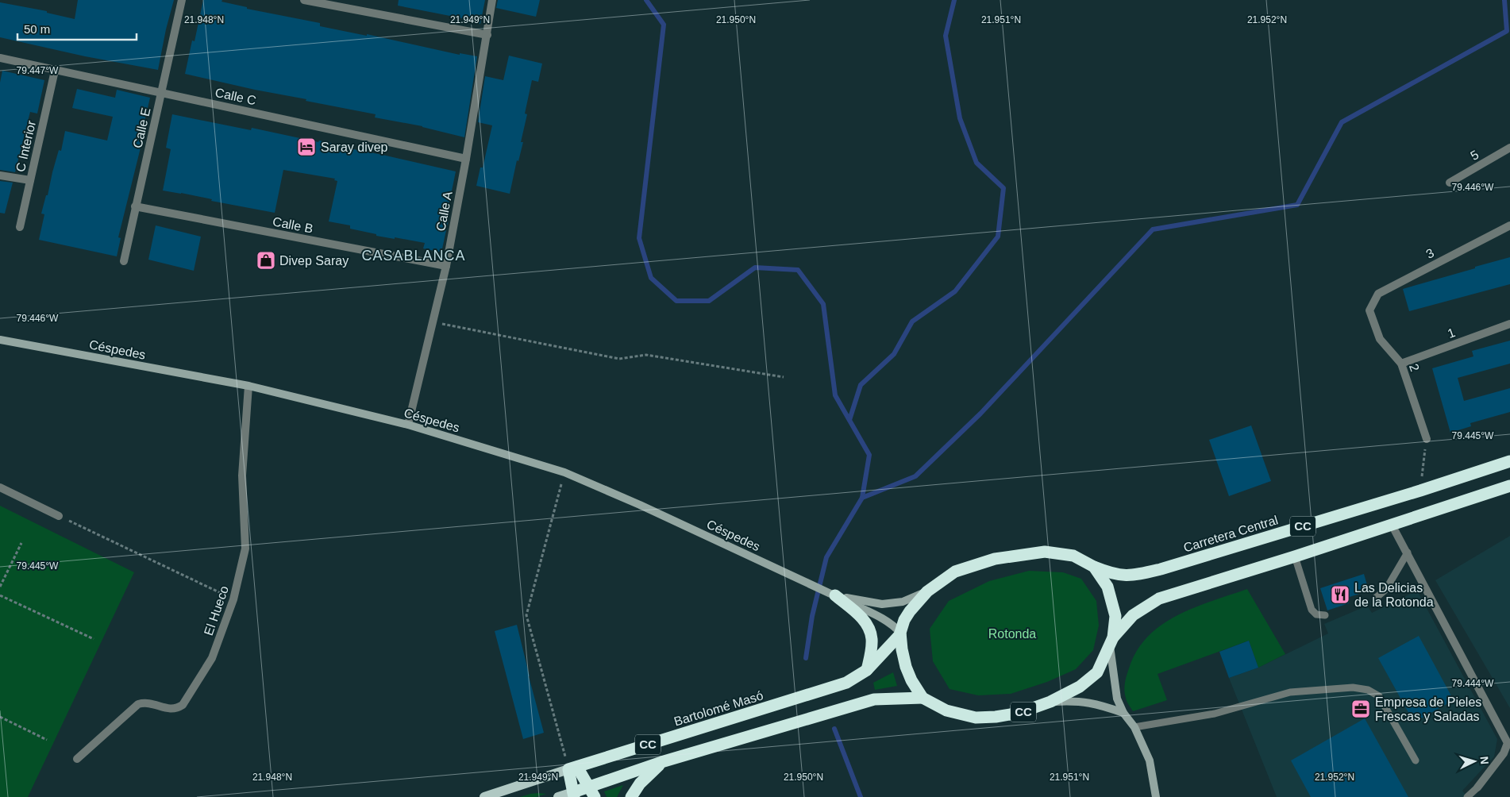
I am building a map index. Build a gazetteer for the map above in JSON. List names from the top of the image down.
{
  "streets": {
    "highway": ["CC", "Carretera Central", "Bartolomé Masó"],
    "street": [
      "Calle C",
      "Calle E",
      "C Interior",
      "5",
      "Calle A",
      "Calle B",
      "3",
      "1",
      "Céspedes",
      "2",
      "El Hueco"
    ]
  },
  "crossings": [
    ["Calle C", "Calle E"],
    ["Calle C", "C Interior"],
    ["Calle C", "Calle A"],
    ["Calle E", "Calle B"],
    ["Calle A", "Calle B"],
    ["Calle A", "Céspedes"],
    ["3", "2"],
    ["1", "2"],
    ["Céspedes", "CC"],
    ["Céspedes", "El Hueco"],
    ["Céspedes", "Bartolomé Masó"],
    ["CC", "Carretera Central"],
    ["CC", "Bartolomé Masó"]
  ],
  "districts": ["CASABLANCA"],
  "parks": ["Rotonda"],
  "places": {
    "hotel": ["Saray divep"],
    "shop": ["Divep Saray"],
    "restaurant": ["Las Delicias de la Rotonda"],
    "office": ["Empresa de Pieles Frescas y Saladas"]
  },
  "scale_bar": "50 m",
  "north": "right",
  "coordinates": [
    "21.948°N",
    "21.949°N",
    "21.950°N",
    "21.951°N",
    "21.952°N",
    "79.447°W",
    "79.446°W",
    "79.445°W",
    "79.444°W"
  ]
}
